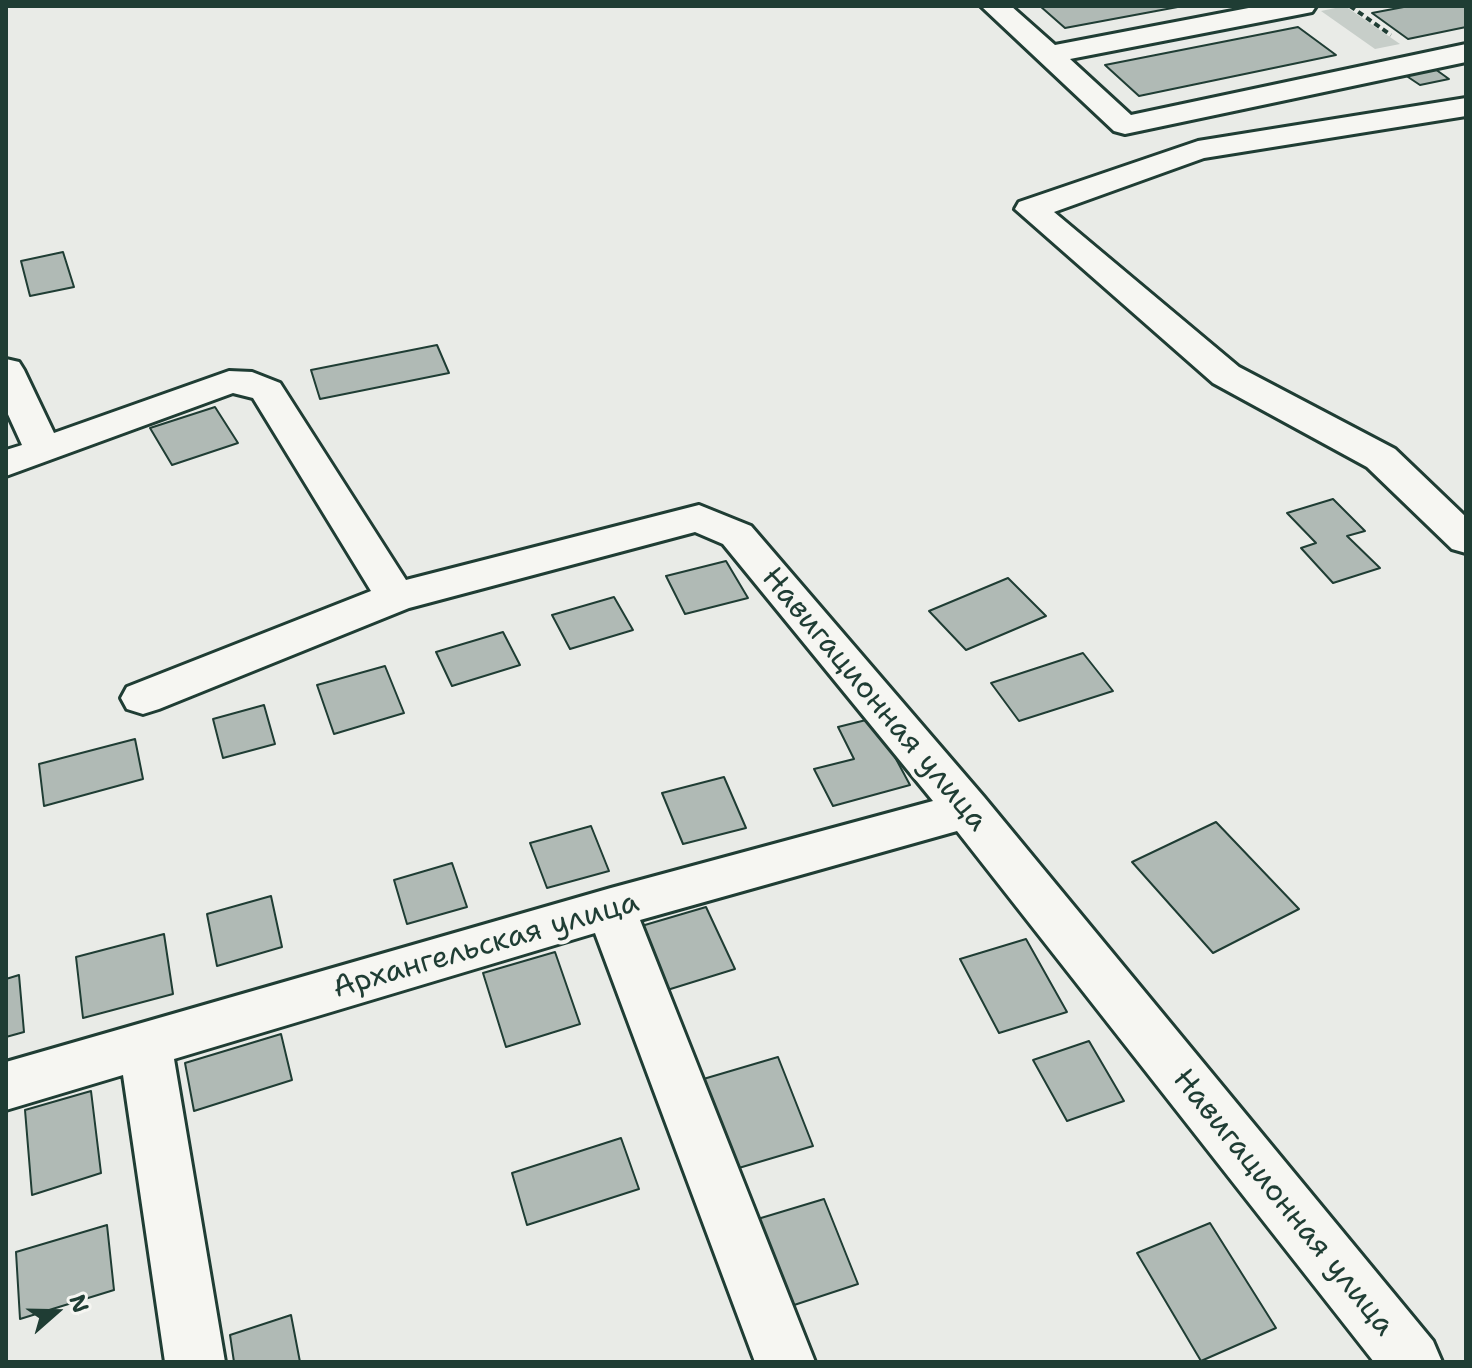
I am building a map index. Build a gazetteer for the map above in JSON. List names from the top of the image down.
{
  "streets": {
    "street": ["Навигационная улица", "Архангельская улица"]
  },
  "crossings": [
    ["Навигационная улица", "Архангельская улица"]
  ],
  "north": "right"
}
